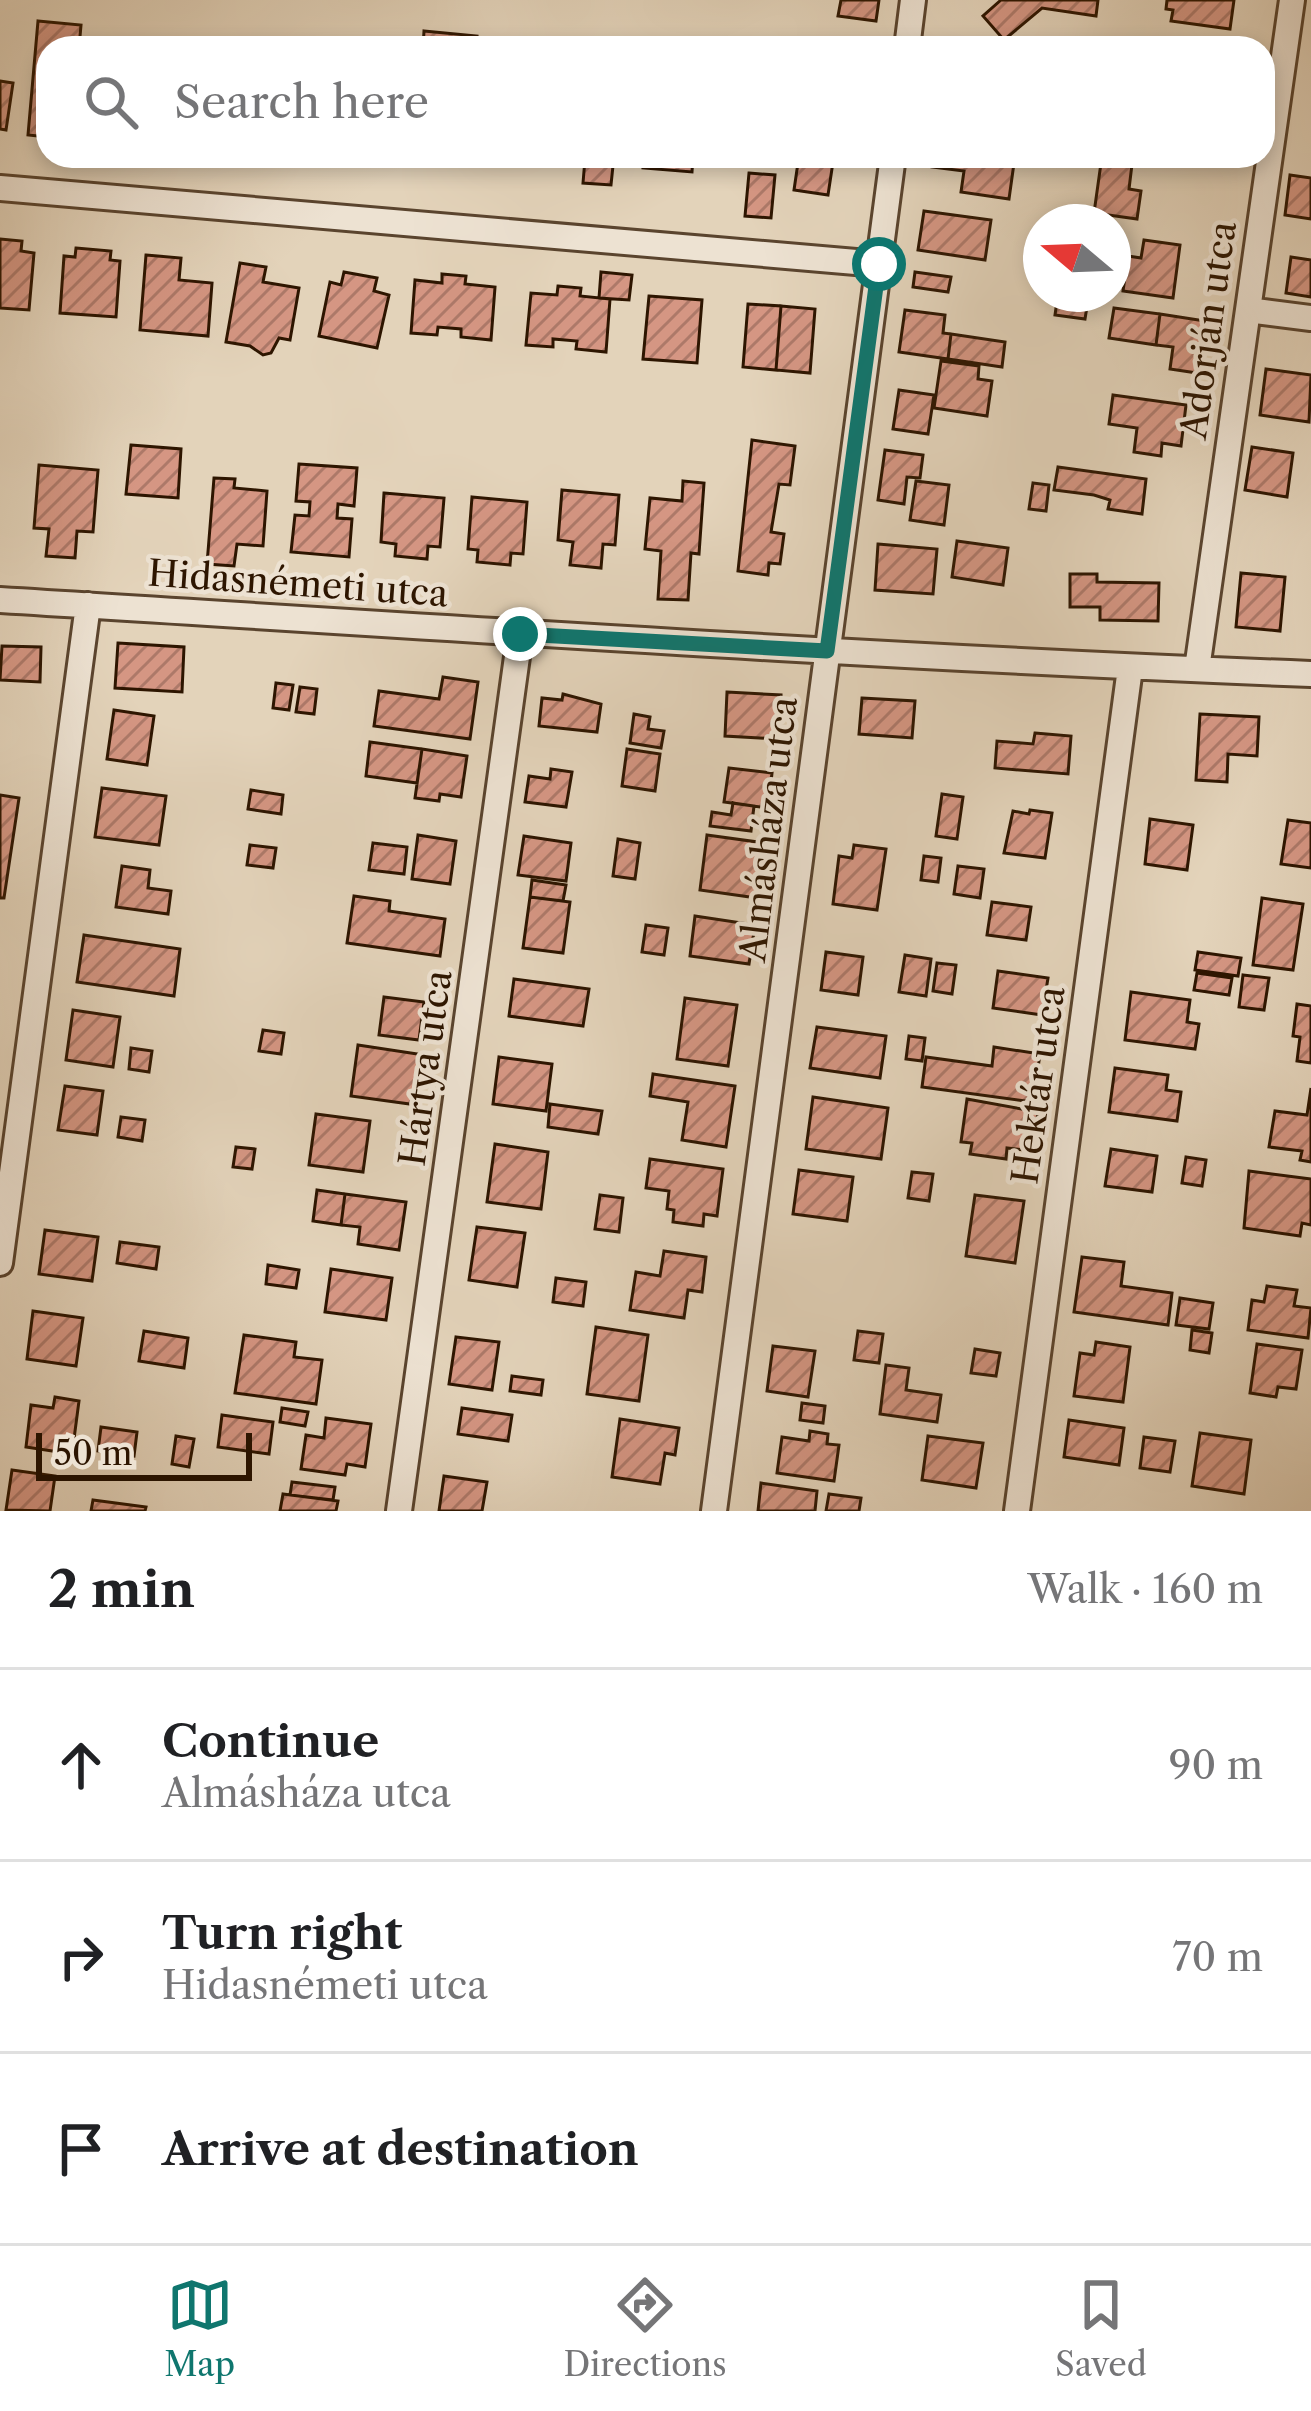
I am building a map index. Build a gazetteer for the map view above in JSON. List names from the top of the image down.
{
  "streets": {
    "street": [
      "Adorján utca",
      "Hidasnémeti utca",
      "Almásháza utca",
      "Hártya utca",
      "Hektár utca"
    ]
  },
  "crossings": [
    ["Adorján utca", "Hidasnémeti utca"],
    ["Hidasnémeti utca", "Almásháza utca"],
    ["Hidasnémeti utca", "Hártya utca"],
    ["Hidasnémeti utca", "Hektár utca"]
  ],
  "scale_bar": "50 m",
  "north": "left",
  "page": {
    "search": "Search here",
    "scale": "50 m",
    "heading": ["2 min", "Walk · 160 m"],
    "list": [
      ["Continue", "Almásháza utca", "90 m"],
      ["Turn right", "Hidasnémeti utca", "70 m"],
      "Arrive at destination"
    ],
    "nav": ["Map", "Directions", "Saved"]
  }
}
